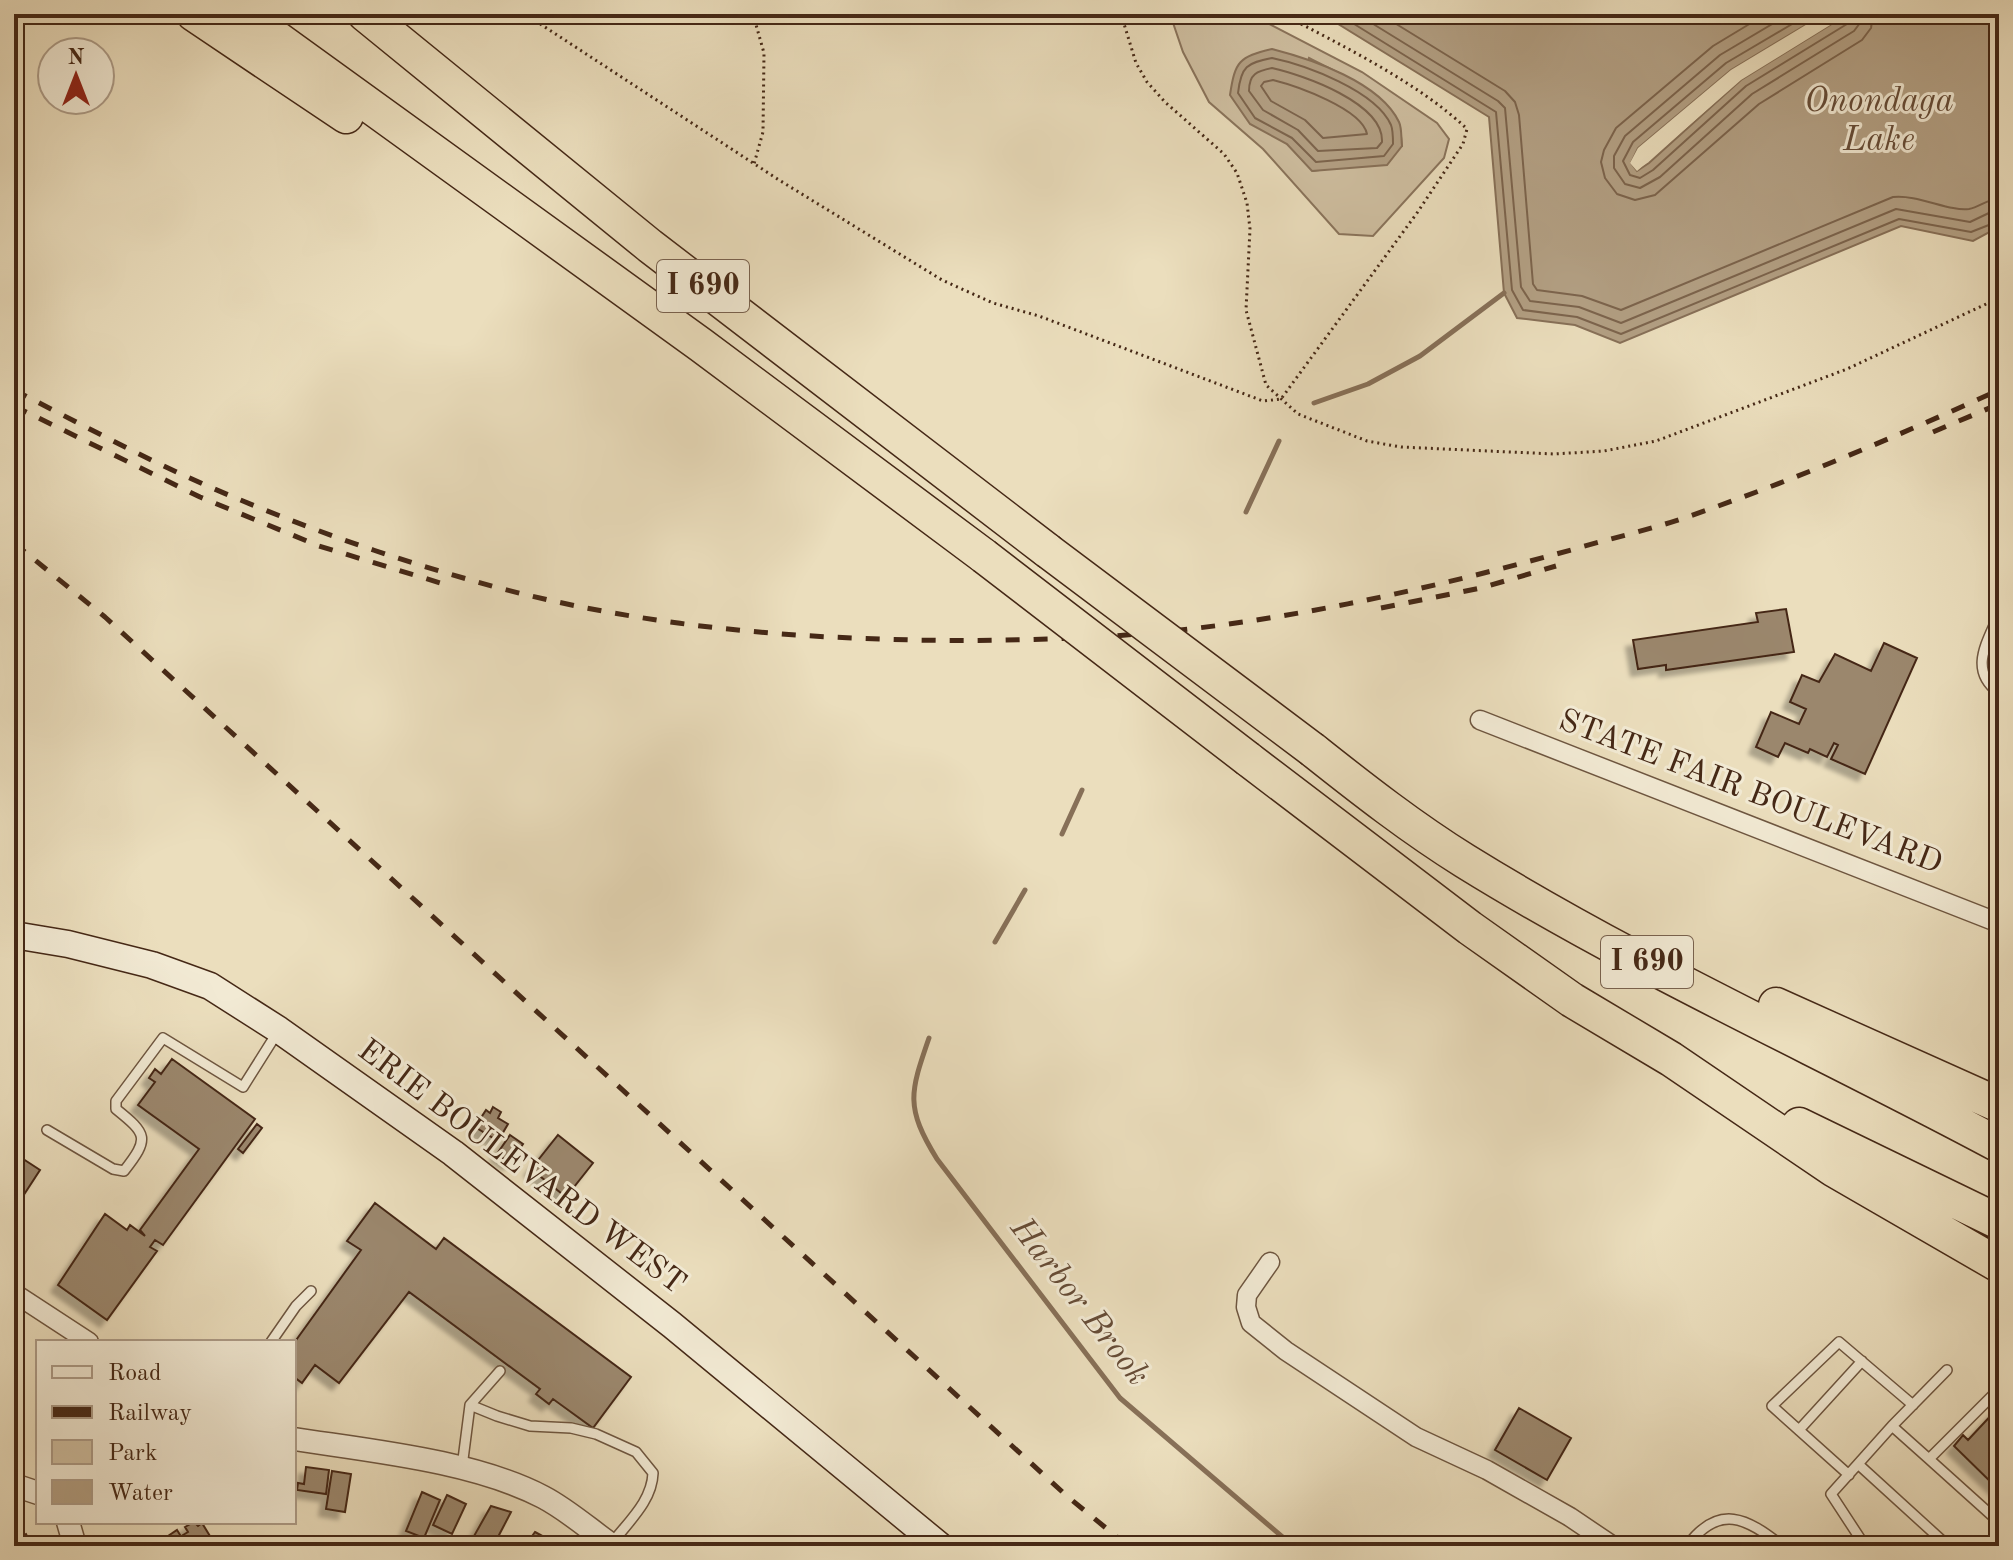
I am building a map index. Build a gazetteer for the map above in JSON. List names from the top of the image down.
{
  "streets": {
    "highway": ["I 690"],
    "main road": ["ERIE BOULEVARD WEST"],
    "street": ["STATE FAIR BOULEVARD"]
  },
  "water": ["Onondaga Lake", "Harbor Brook"],
  "legend": [
    "Road",
    "Railway",
    "Park",
    "Water"
  ],
  "north": "top"
}
